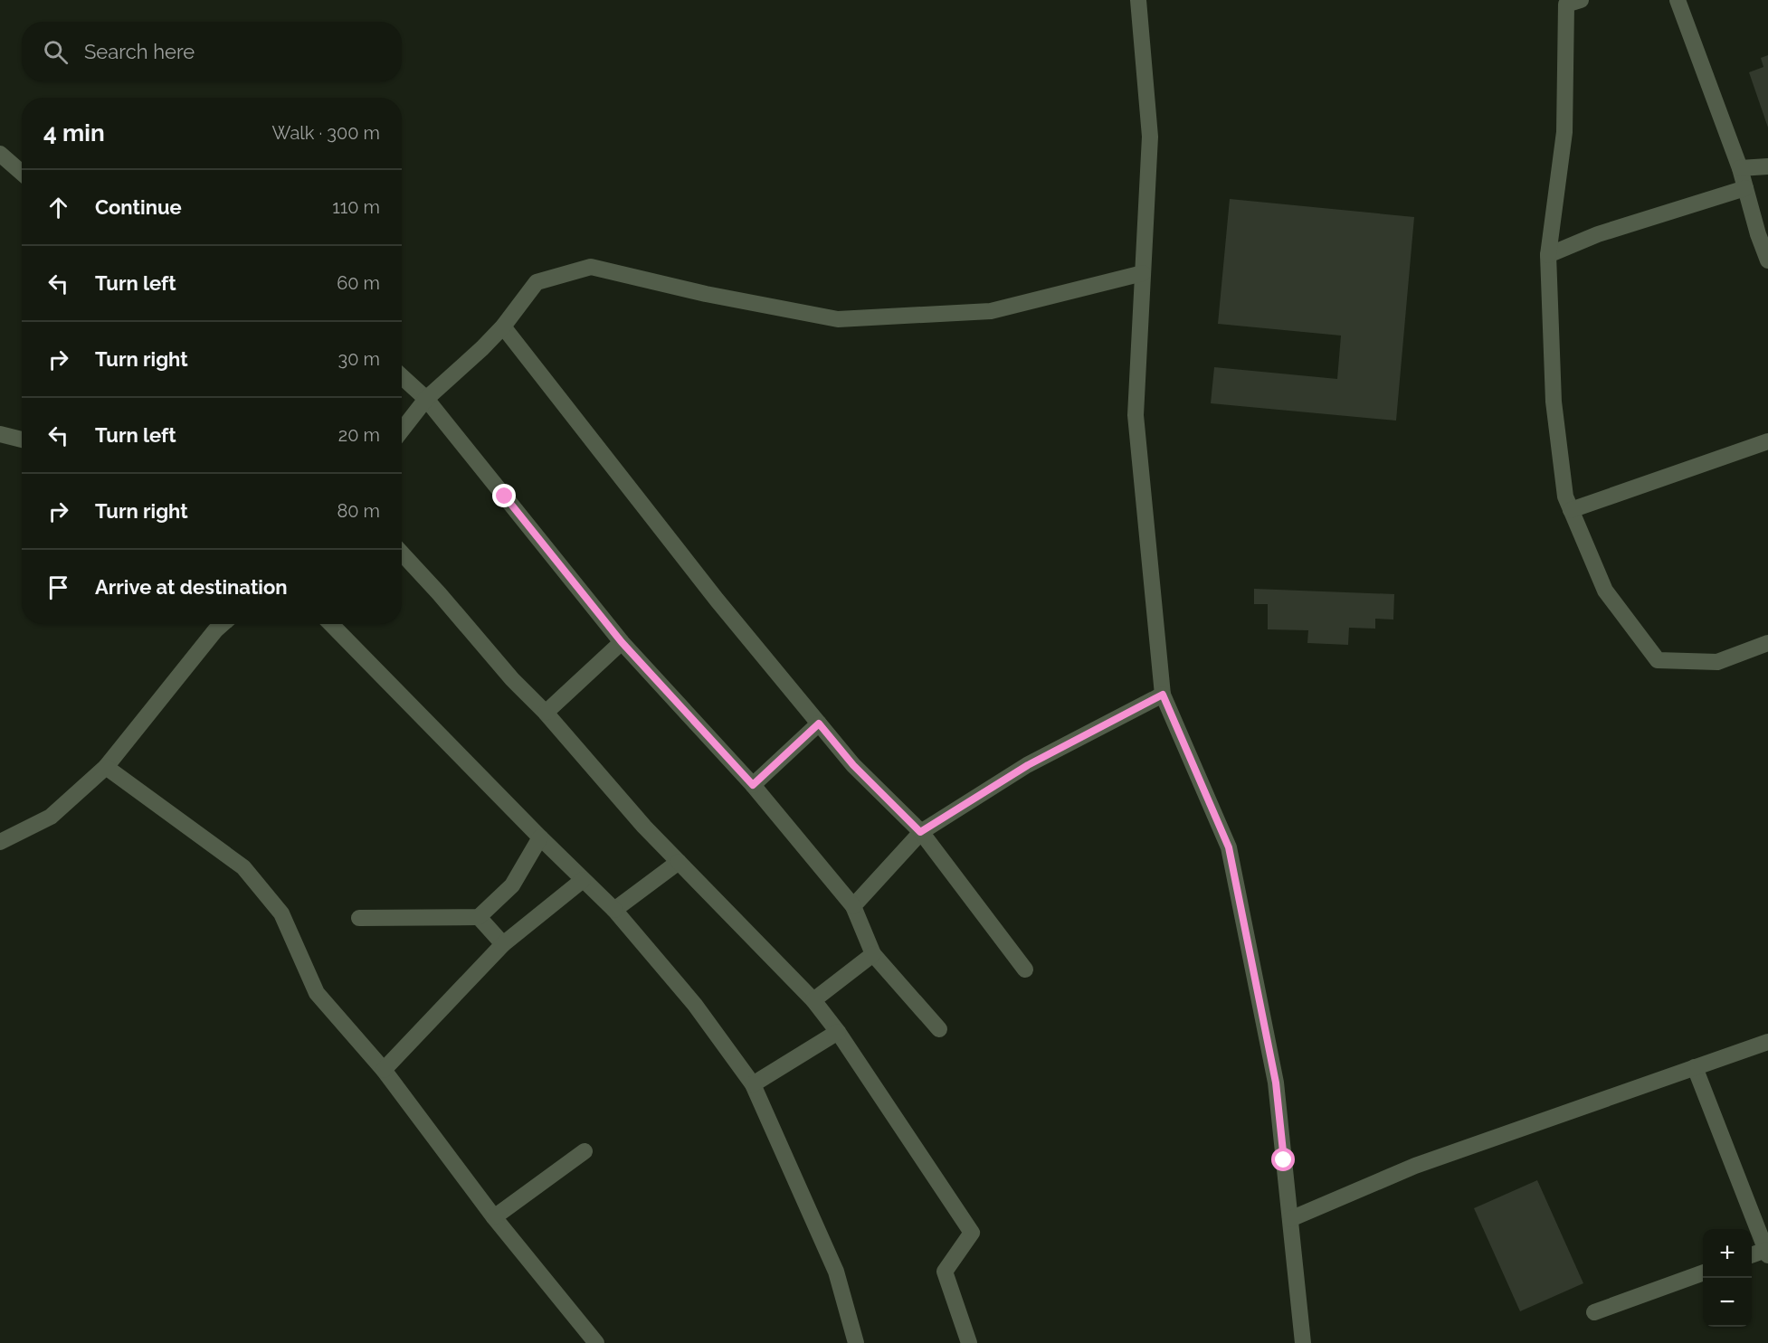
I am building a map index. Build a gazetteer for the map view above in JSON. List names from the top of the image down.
{
  "page": {
    "search": "Search here",
    "heading": ["4 min", "Walk · 300 m"],
    "list": [
      ["Continue", "110 m"],
      ["Turn left", "60 m"],
      ["Turn right", "30 m"],
      ["Turn left", "20 m"],
      ["Turn right", "80 m"],
      "Arrive at destination"
    ],
    "map_buttons": ["+", "−"]
  }
}
